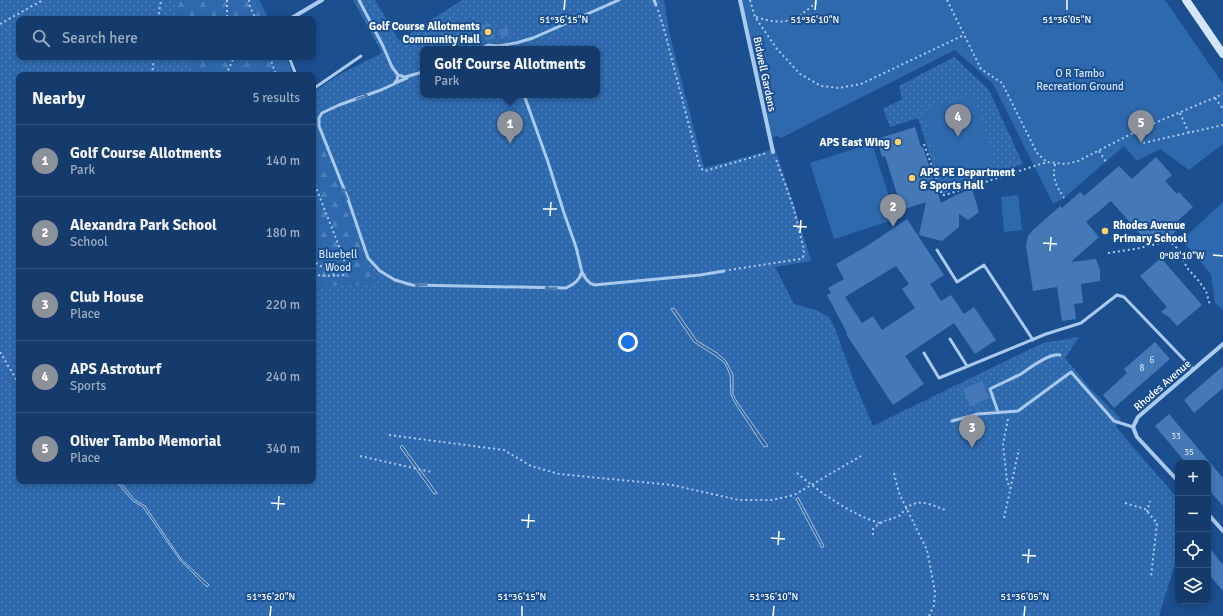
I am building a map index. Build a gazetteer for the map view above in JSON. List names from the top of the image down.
{
  "streets": {
    "street": ["Bidwell Gardens", "Rhodes Avenue"]
  },
  "parks": ["O R Tambo Recreation Ground", "Bluebell Wood"],
  "places": [
    "Golf Course Allotments Community Hall",
    "APS East Wing",
    "APS PE Department & Sports Hall",
    "Rhodes Avenue Primary School"
  ],
  "house_numbers": [
    "6",
    "8",
    "33",
    "35"
  ],
  "page": {
    "search": "Search here",
    "popup": ["Golf Course Allotments", "Park"],
    "heading": ["Nearby", "5 results"],
    "pins": [
      "4",
      "5",
      "1",
      "2",
      "3"
    ],
    "list": [
      {
        "mark": "1",
        "name": "Golf Course Allotments",
        "note": "Park",
        "value": "140 m"
      },
      {
        "mark": "2",
        "name": "Alexandra Park School",
        "note": "School",
        "value": "180 m"
      },
      {
        "mark": "3",
        "name": "Club House",
        "note": "Place",
        "value": "220 m"
      },
      {
        "mark": "4",
        "name": "APS Astroturf",
        "note": "Sports",
        "value": "240 m"
      },
      {
        "mark": "5",
        "name": "Oliver Tambo Memorial",
        "note": "Place",
        "value": "340 m"
      }
    ],
    "map_buttons": ["+", "−"]
  },
  "coordinates": [
    "51°36'15\"N",
    "51°36'10\"N",
    "51°36'05\"N",
    "0°08'10\"W",
    "51°36'20\"N"
  ]
}
